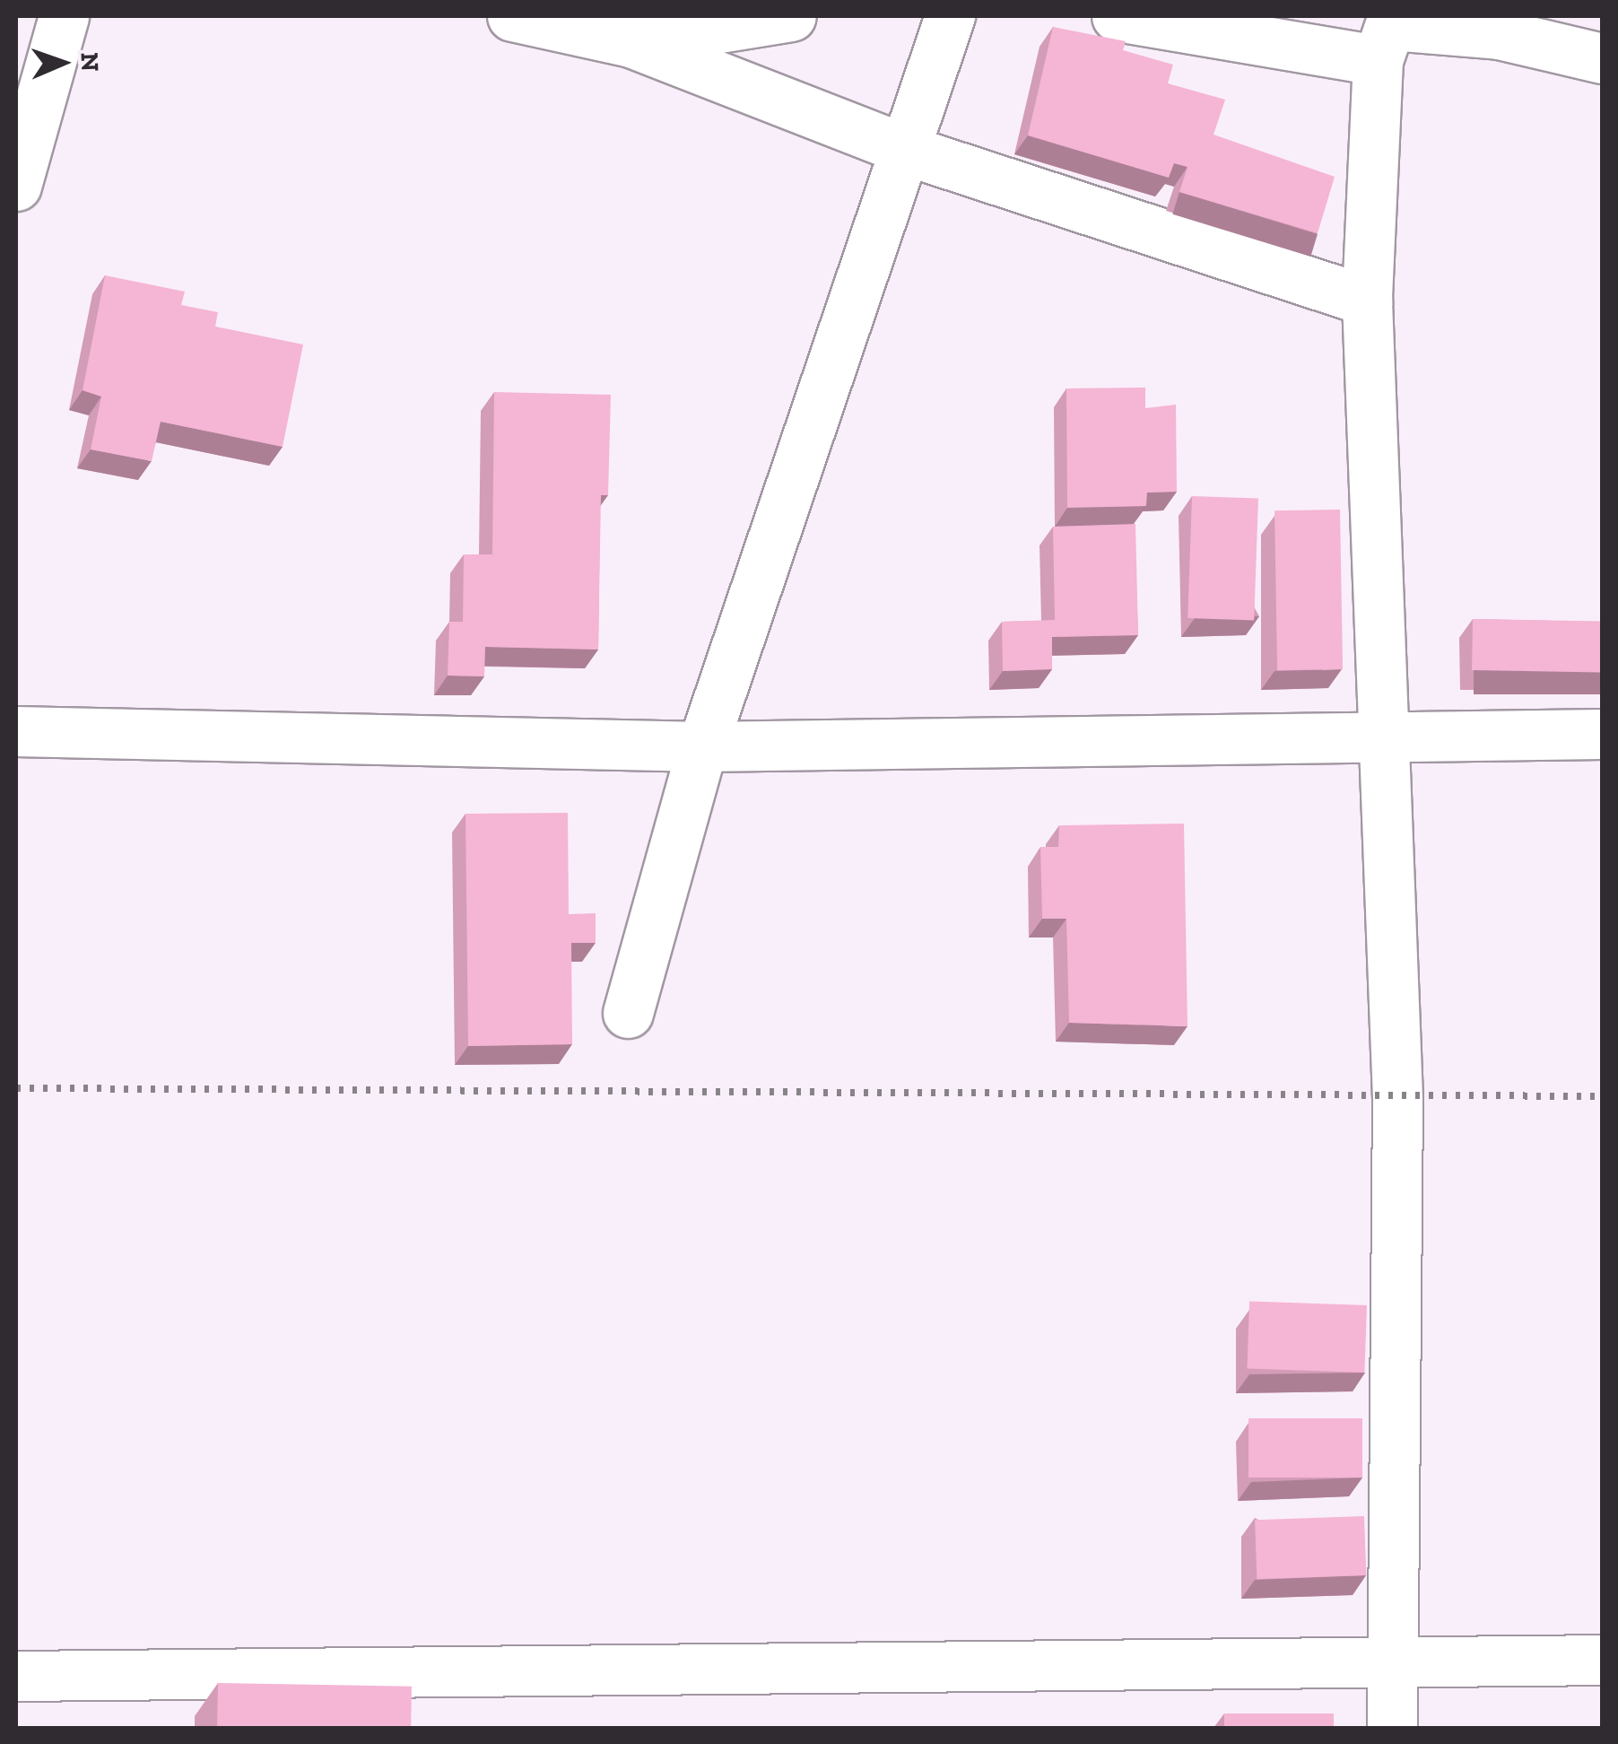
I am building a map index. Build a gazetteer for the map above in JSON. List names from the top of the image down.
{
  "north": "right"
}
